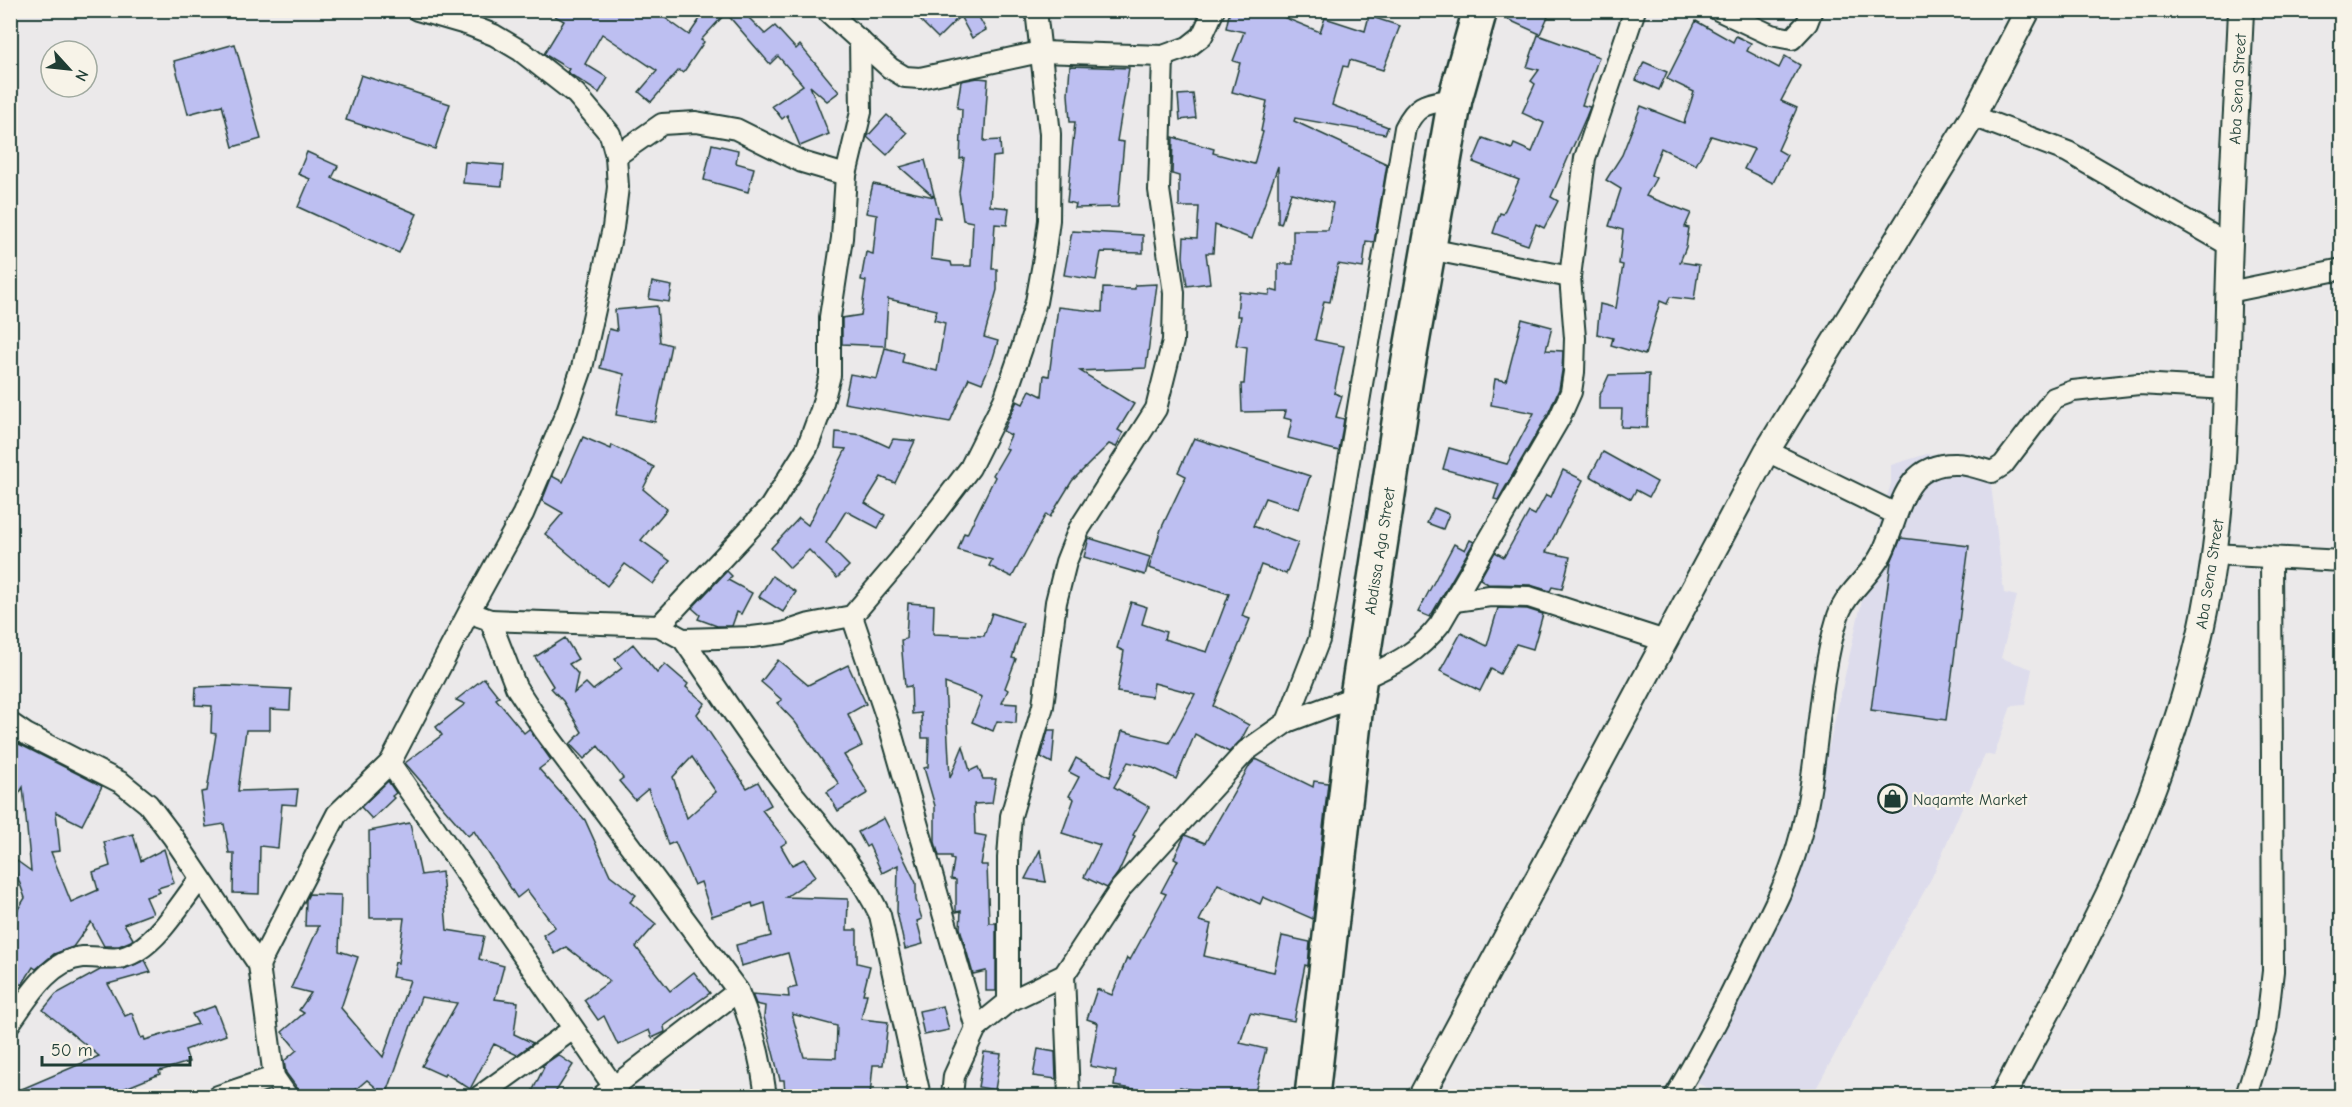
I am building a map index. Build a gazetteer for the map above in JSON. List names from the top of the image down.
{
  "streets": {
    "highway": ["Abdissa Aga Street"],
    "street": ["Aba Sena Street"]
  },
  "places": {
    "shop": ["Naqamte Market"]
  },
  "scale_bar": "50 m",
  "north": "bottom right"
}
